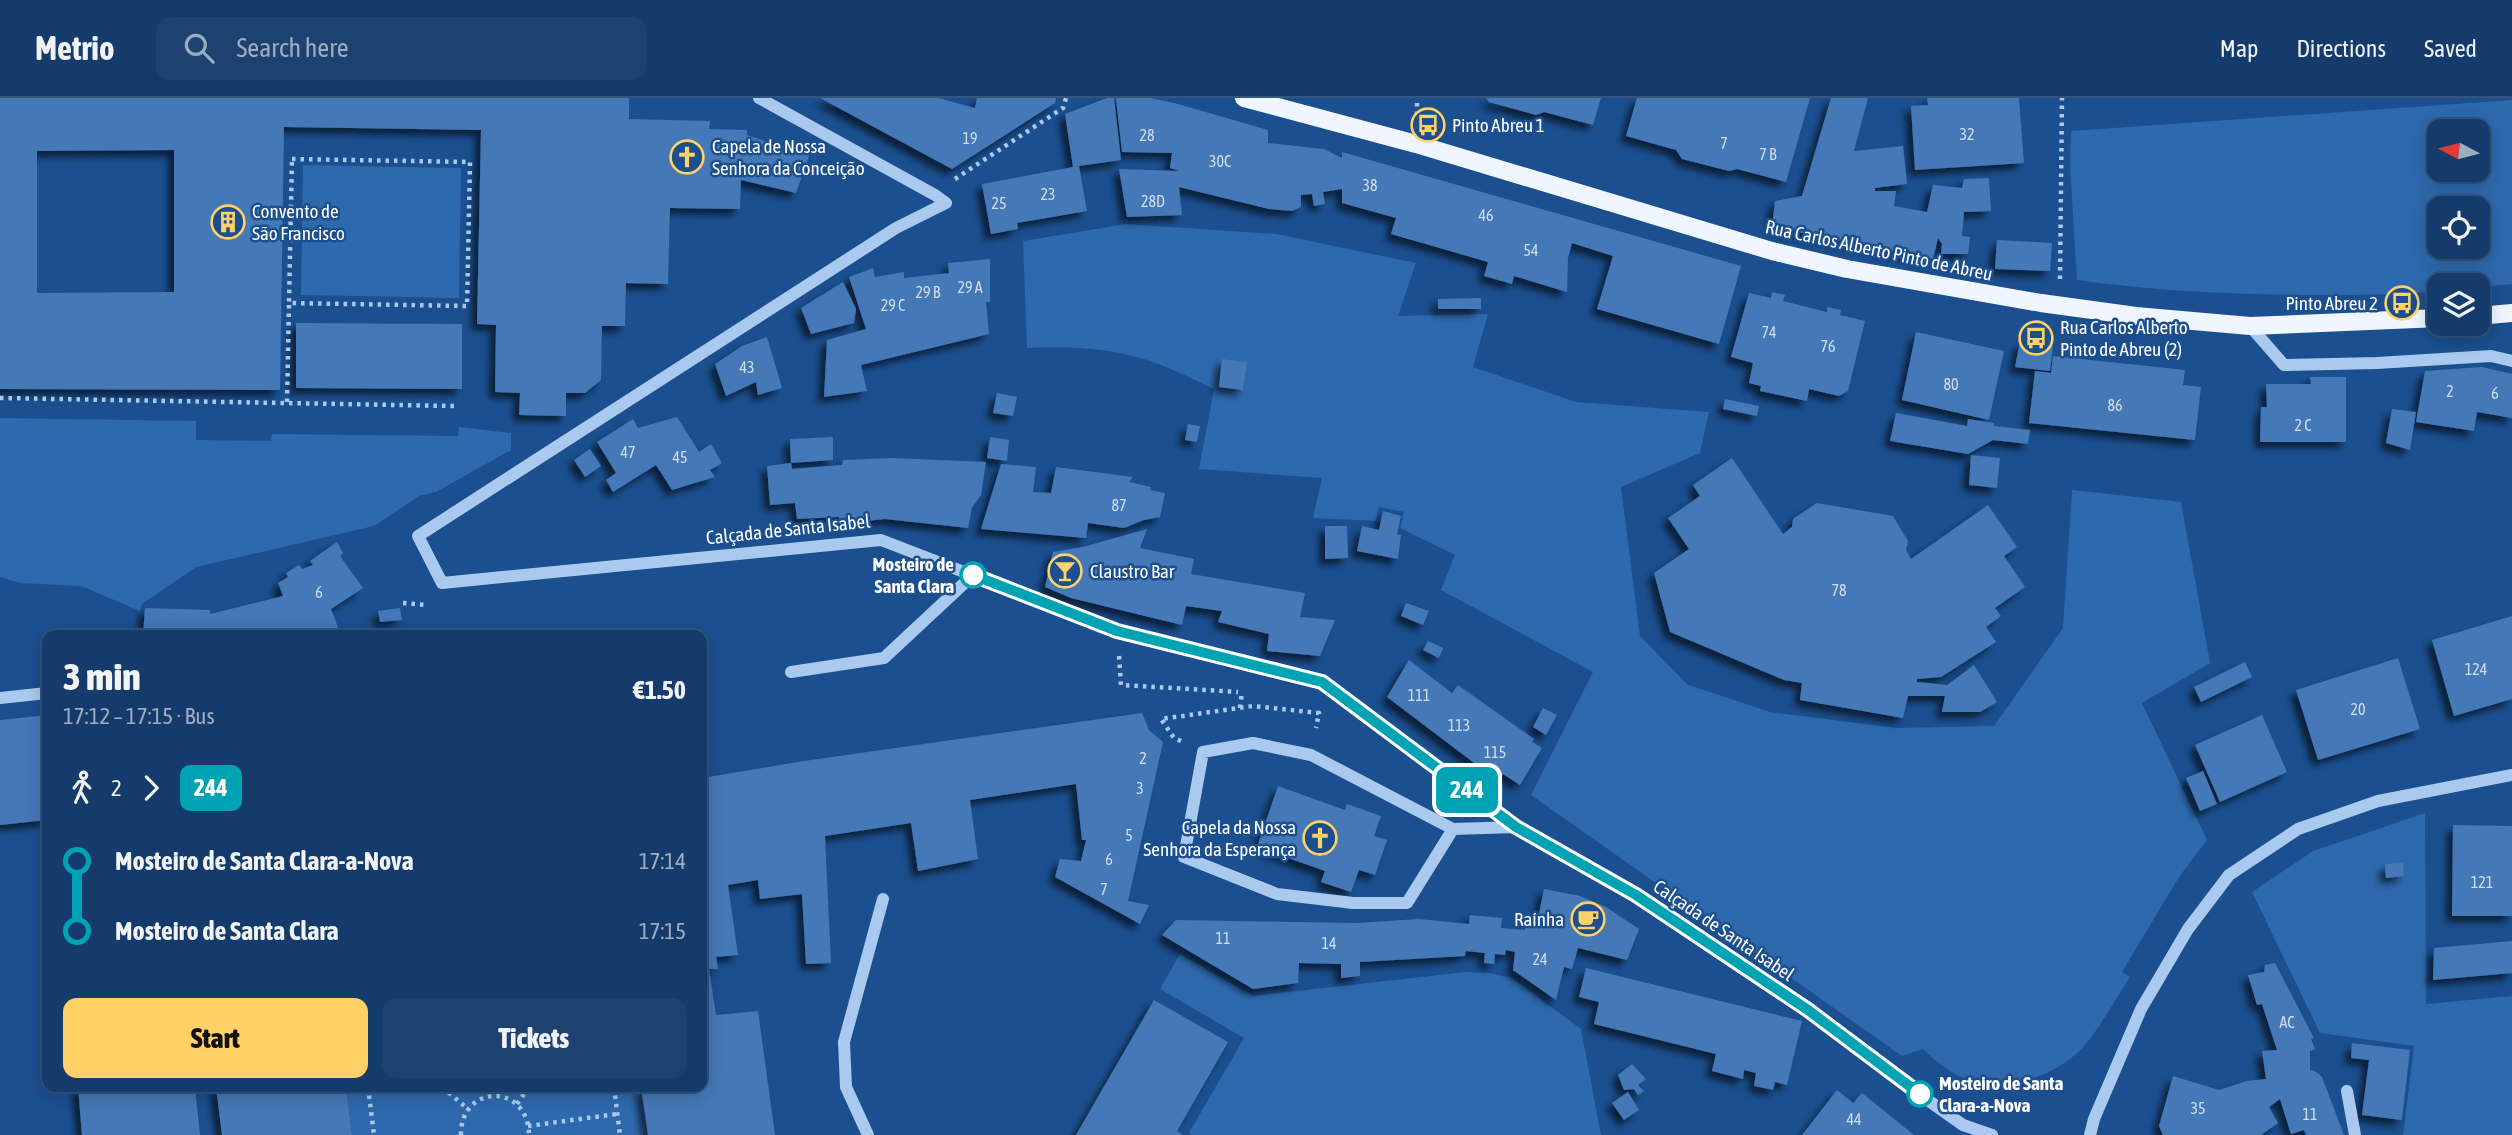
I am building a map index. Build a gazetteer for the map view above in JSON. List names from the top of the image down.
{
  "streets": {
    "main road": ["Rua Carlos Alberto Pinto de Abreu"],
    "street": ["Calçada de Santa Isabel"]
  },
  "places": {
    "bus stop": ["Pinto Abreu 1", "Pinto Abreu 2", "Rua Carlos Alberto Pinto de Abreu (2)"],
    "church": ["Capela de Nossa Senhora da Conceição", "Capela da Nossa Senhora da Esperança"],
    "building": ["Convento de São Francisco"],
    "bar": ["Claustro Bar"],
    "other": ["Mosteiro de Santa Clara", "Mosteiro de Santa Clara-a-Nova"],
    "cafe": ["Raínha"]
  },
  "lines": ["bus line 244"],
  "house_numbers": [
    "32",
    "28",
    "19",
    "7",
    "7 B",
    "30C",
    "38",
    "23",
    "28D",
    "25",
    "46",
    "54",
    "29 A",
    "29 B",
    "29 C",
    "74",
    "76",
    "43",
    "80",
    "2",
    "6",
    "86",
    "2 C",
    "47",
    "45",
    "87",
    "78",
    "6",
    "124",
    "111",
    "20",
    "113",
    "115",
    "2",
    "3",
    "5",
    "6",
    "121",
    "7",
    "11",
    "14",
    "24",
    "AC",
    "35",
    "11",
    "44"
  ],
  "north": "left",
  "page": {
    "header": "Metrio",
    "search": "Search here",
    "nav": ["Map", "Directions", "Saved"],
    "on_map": "244",
    "heading": ["3 min", "17:12 – 17:15 · Bus", "€1.50"],
    "legs": ["2", "244"],
    "list": [
      {
        "name": "Mosteiro de Santa Clara-a-Nova",
        "value": "17:14"
      },
      {
        "name": "Mosteiro de Santa Clara",
        "value": "17:15"
      }
    ],
    "buttons": ["Start", "Tickets"]
  }
}
